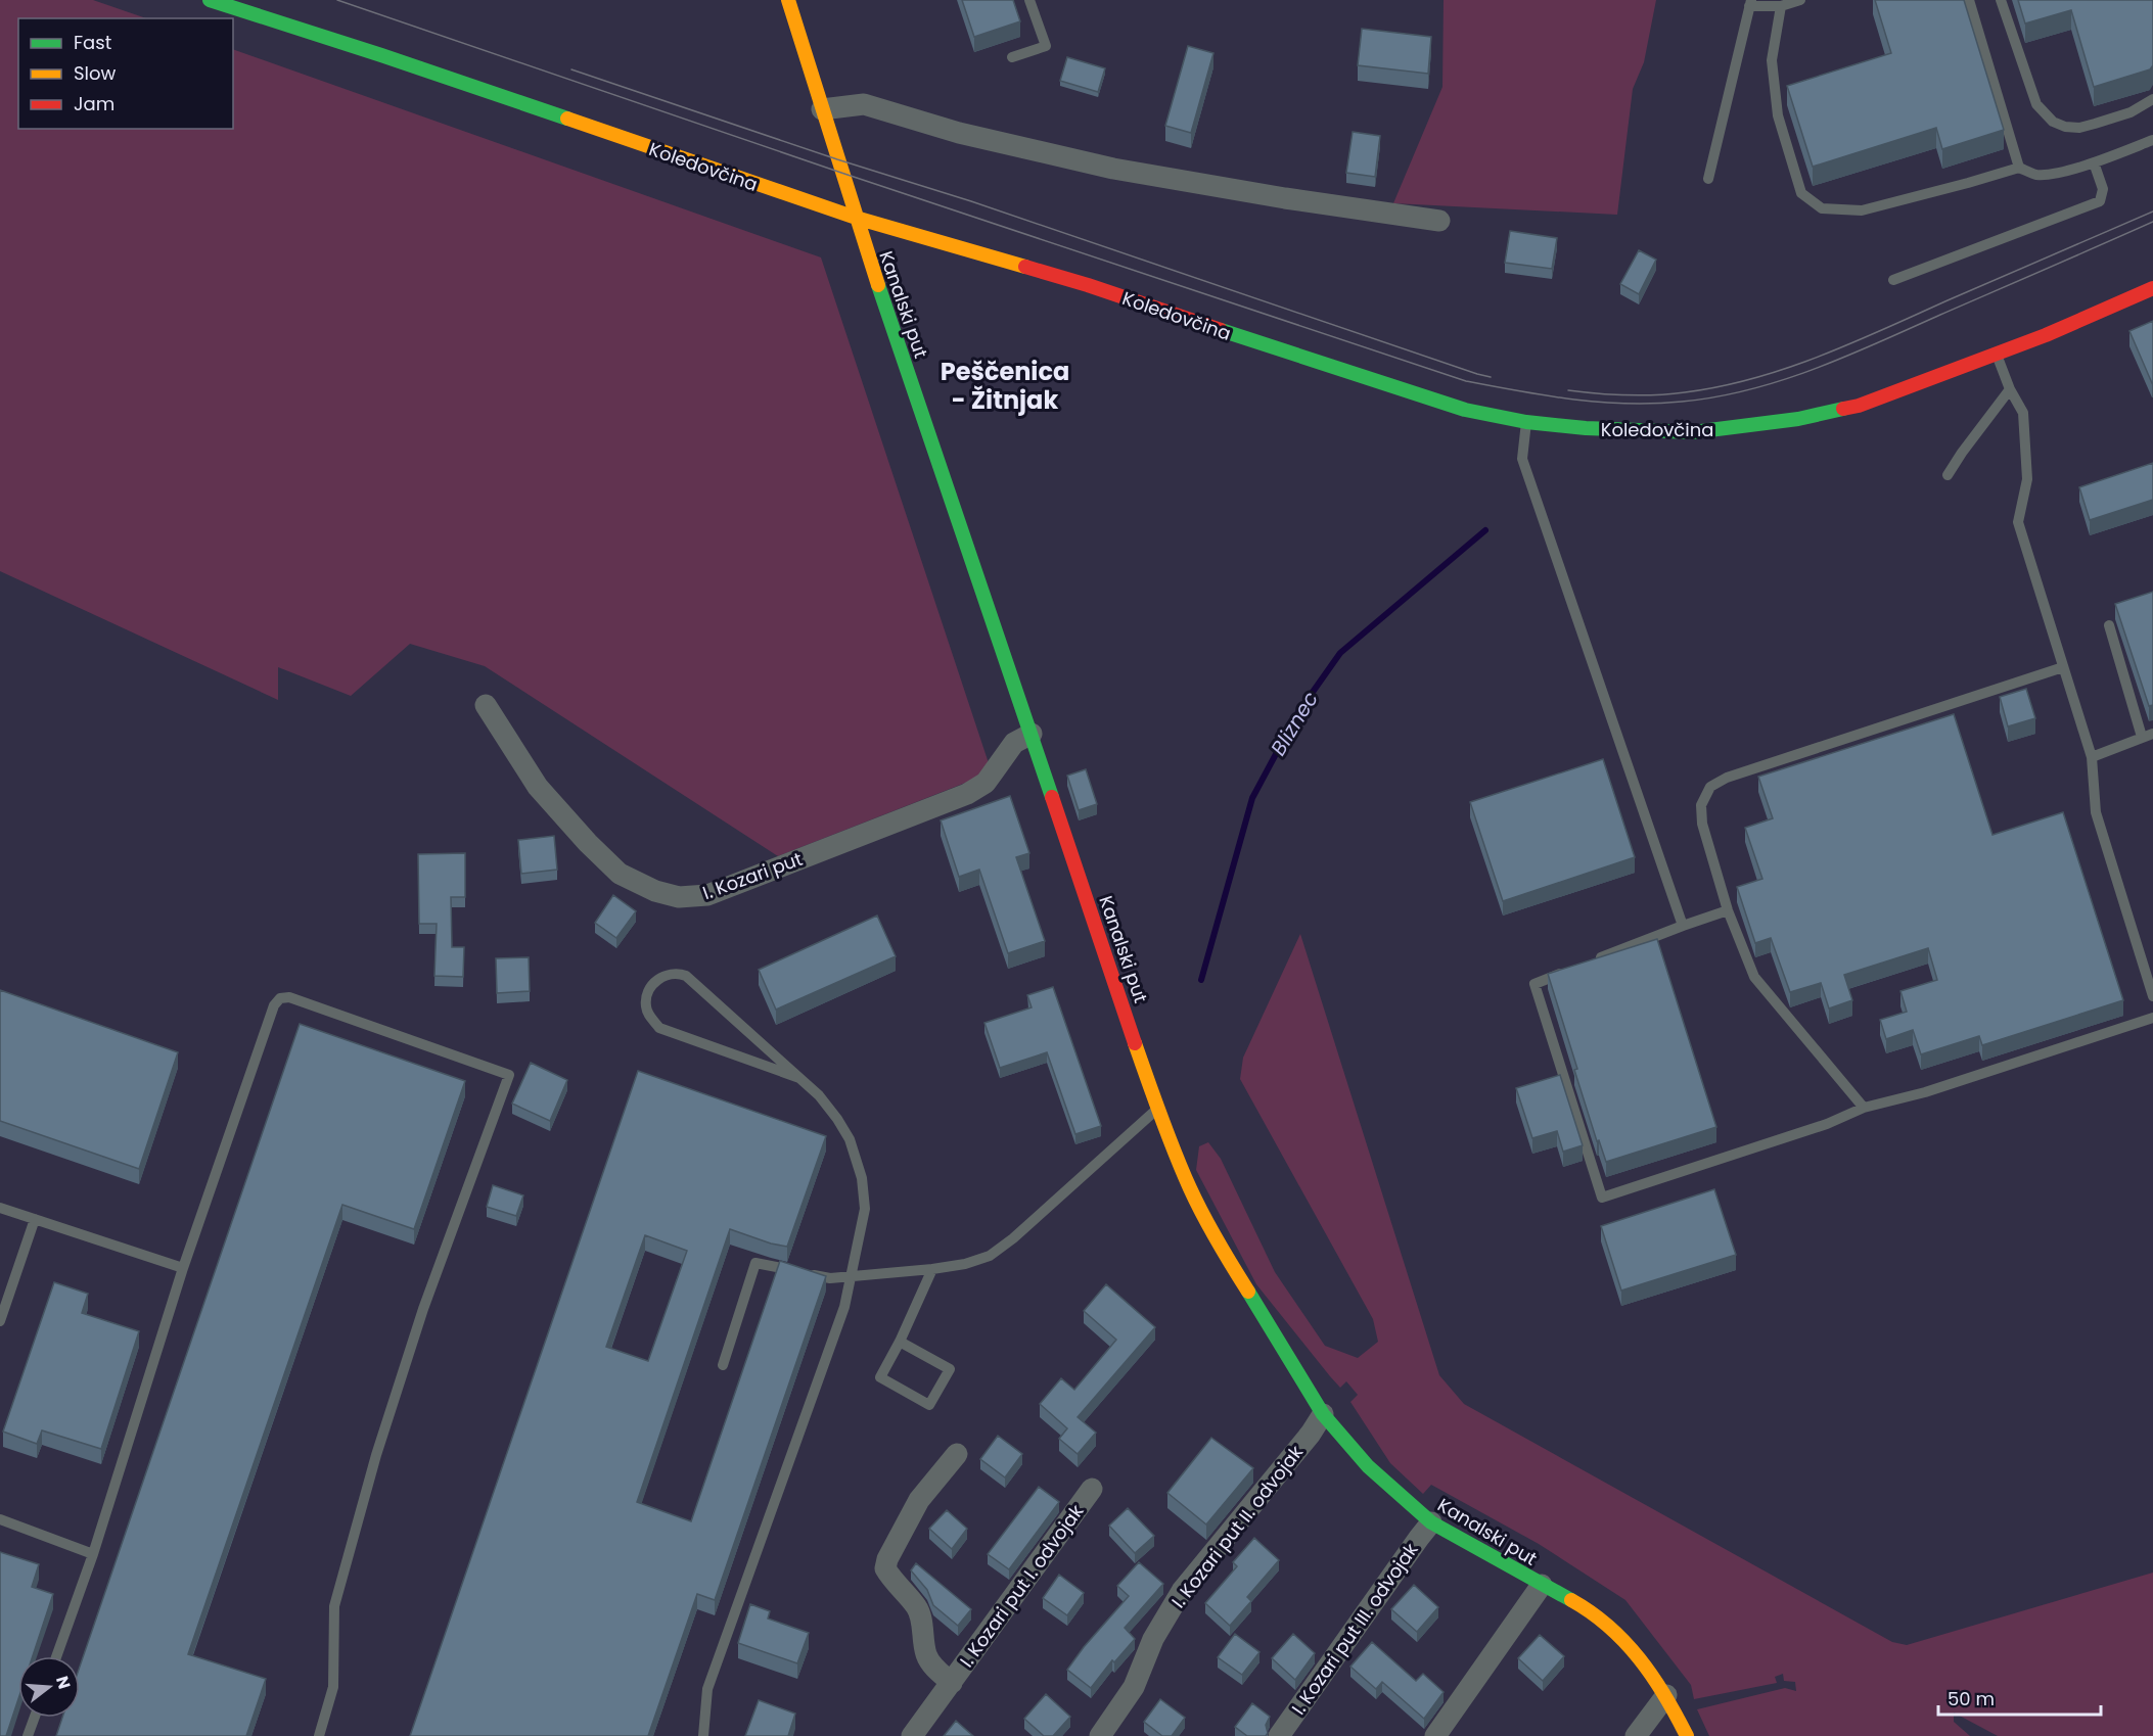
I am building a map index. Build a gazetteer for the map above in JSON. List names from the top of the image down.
{
  "streets": {
    "street": [
      "Koledovčina",
      "Kanalski put",
      "I. Kozari put",
      "I. Kozari put II. odvojak",
      "I. Kozari put I. odvojak",
      "I. Kozari put III. odvojak"
    ]
  },
  "crossings": [
    ["Koledovčina", "Kanalski put"],
    ["Kanalski put", "I. Kozari put"],
    ["Kanalski put", "I. Kozari put II. odvojak"],
    ["Kanalski put", "I. Kozari put III. odvojak"]
  ],
  "districts": ["Peščenica - Žitnjak"],
  "water": ["Bliznec"],
  "legend": ["Fast", "Slow", "Jam"],
  "scale_bar": "50 m",
  "north": "right"
}
